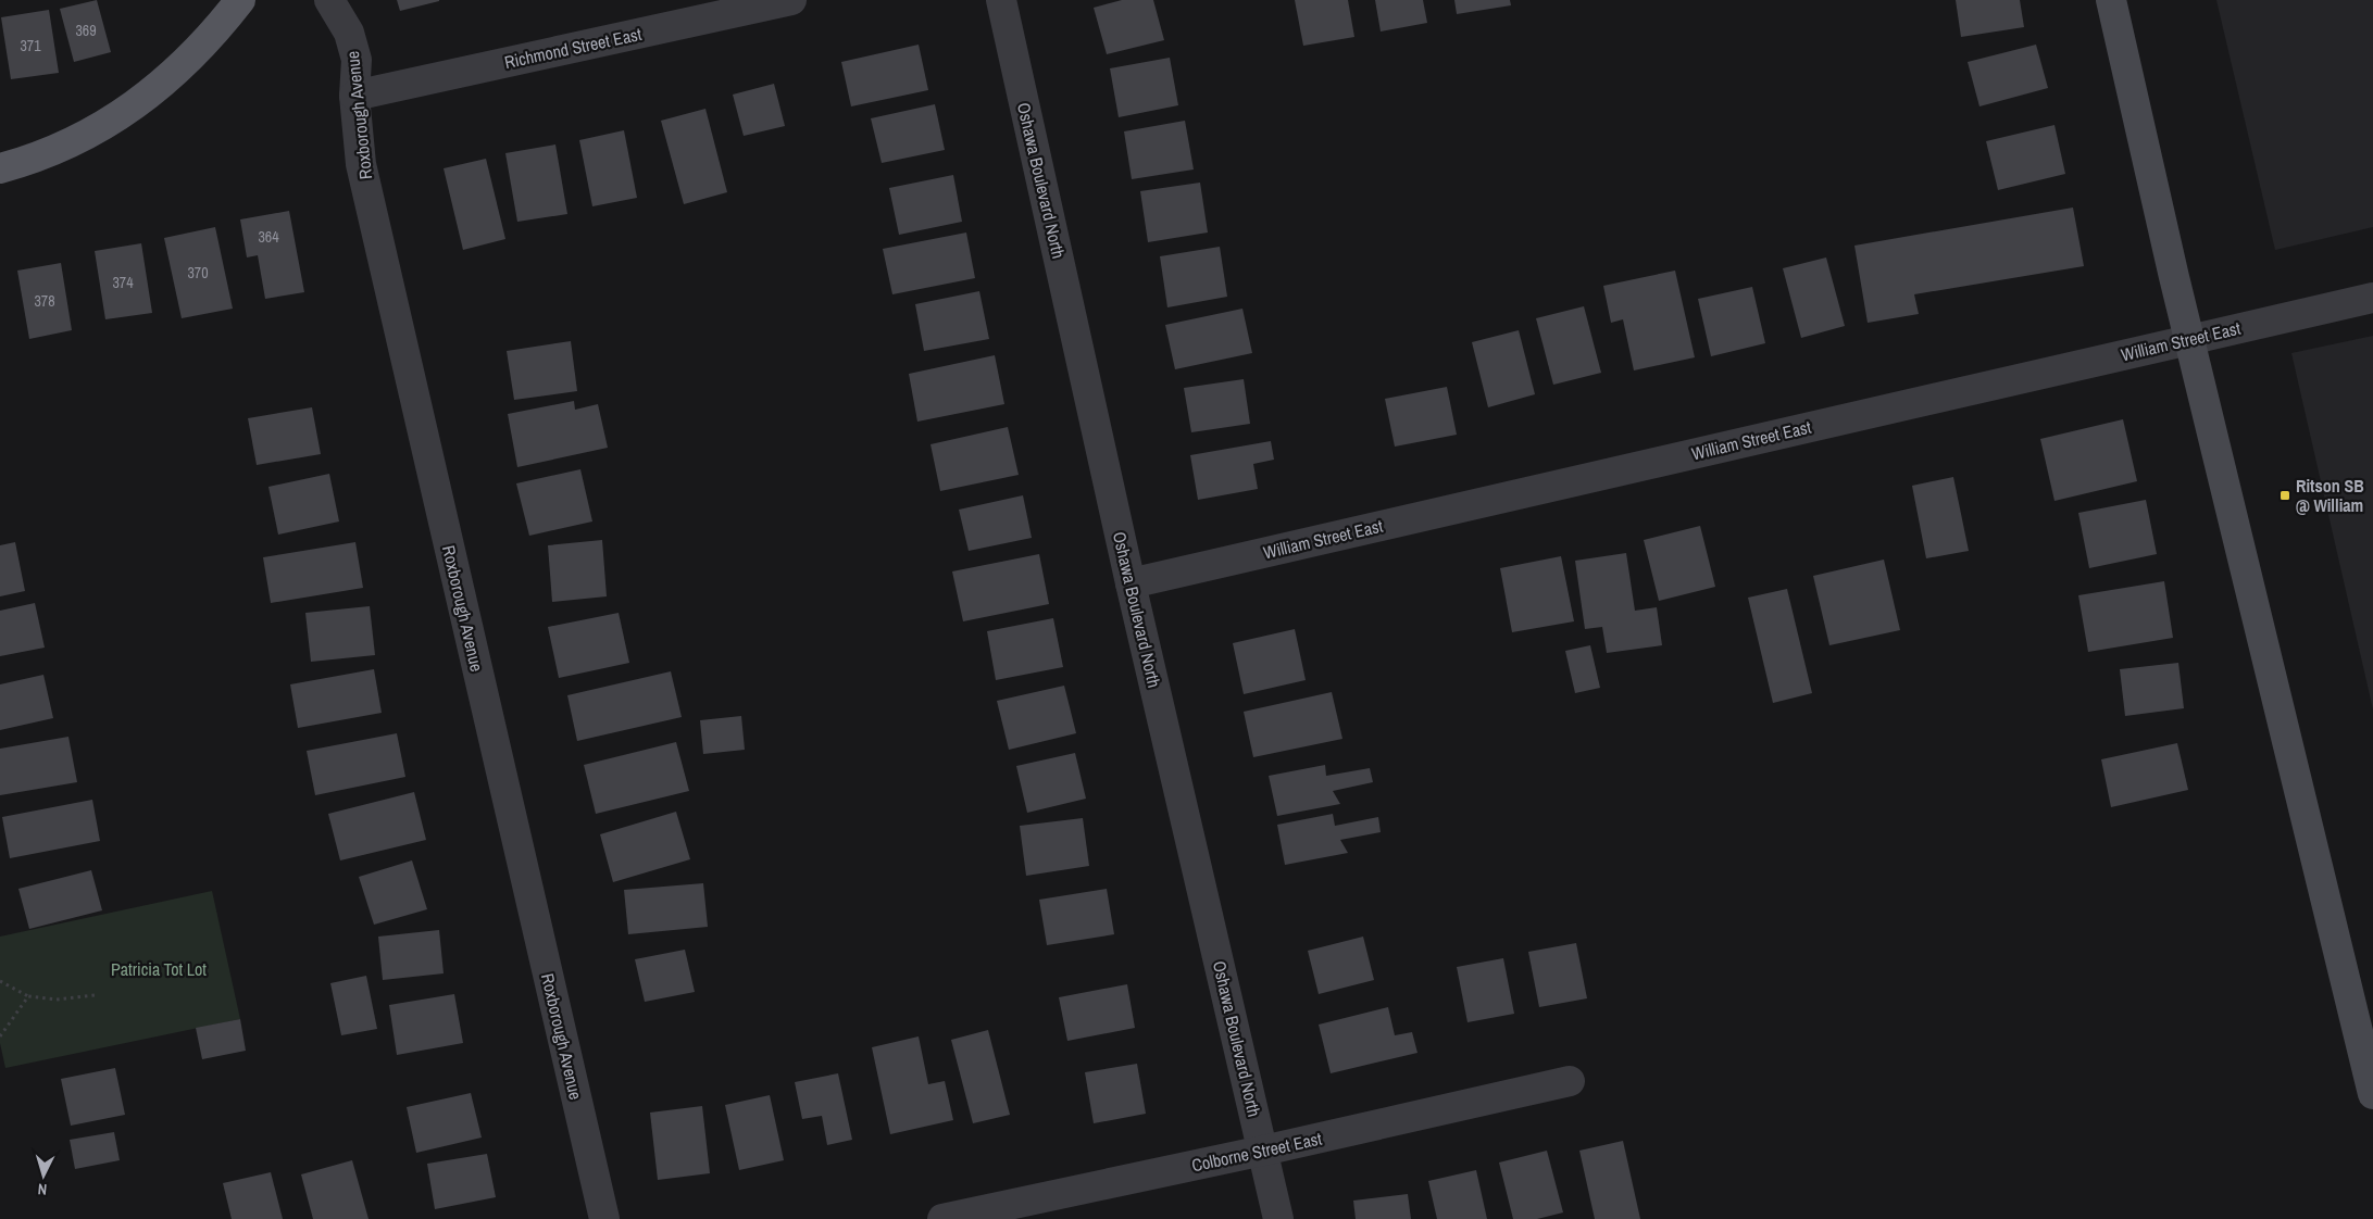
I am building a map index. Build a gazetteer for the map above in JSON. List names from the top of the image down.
{
  "streets": {
    "street": [
      "Richmond Street East",
      "Roxborough Avenue",
      "Oshawa Boulevard North",
      "William Street East",
      "Colborne Street East"
    ]
  },
  "crossings": [
    ["Richmond Street East", "Roxborough Avenue"],
    ["Oshawa Boulevard North", "William Street East"],
    ["Oshawa Boulevard North", "Colborne Street East"]
  ],
  "parks": ["Patricia Tot Lot"],
  "places": {
    "transit": ["Ritson SB @ William"]
  },
  "house_numbers": [
    "369",
    "371",
    "364",
    "370",
    "374",
    "378"
  ],
  "north": "bottom"
}
